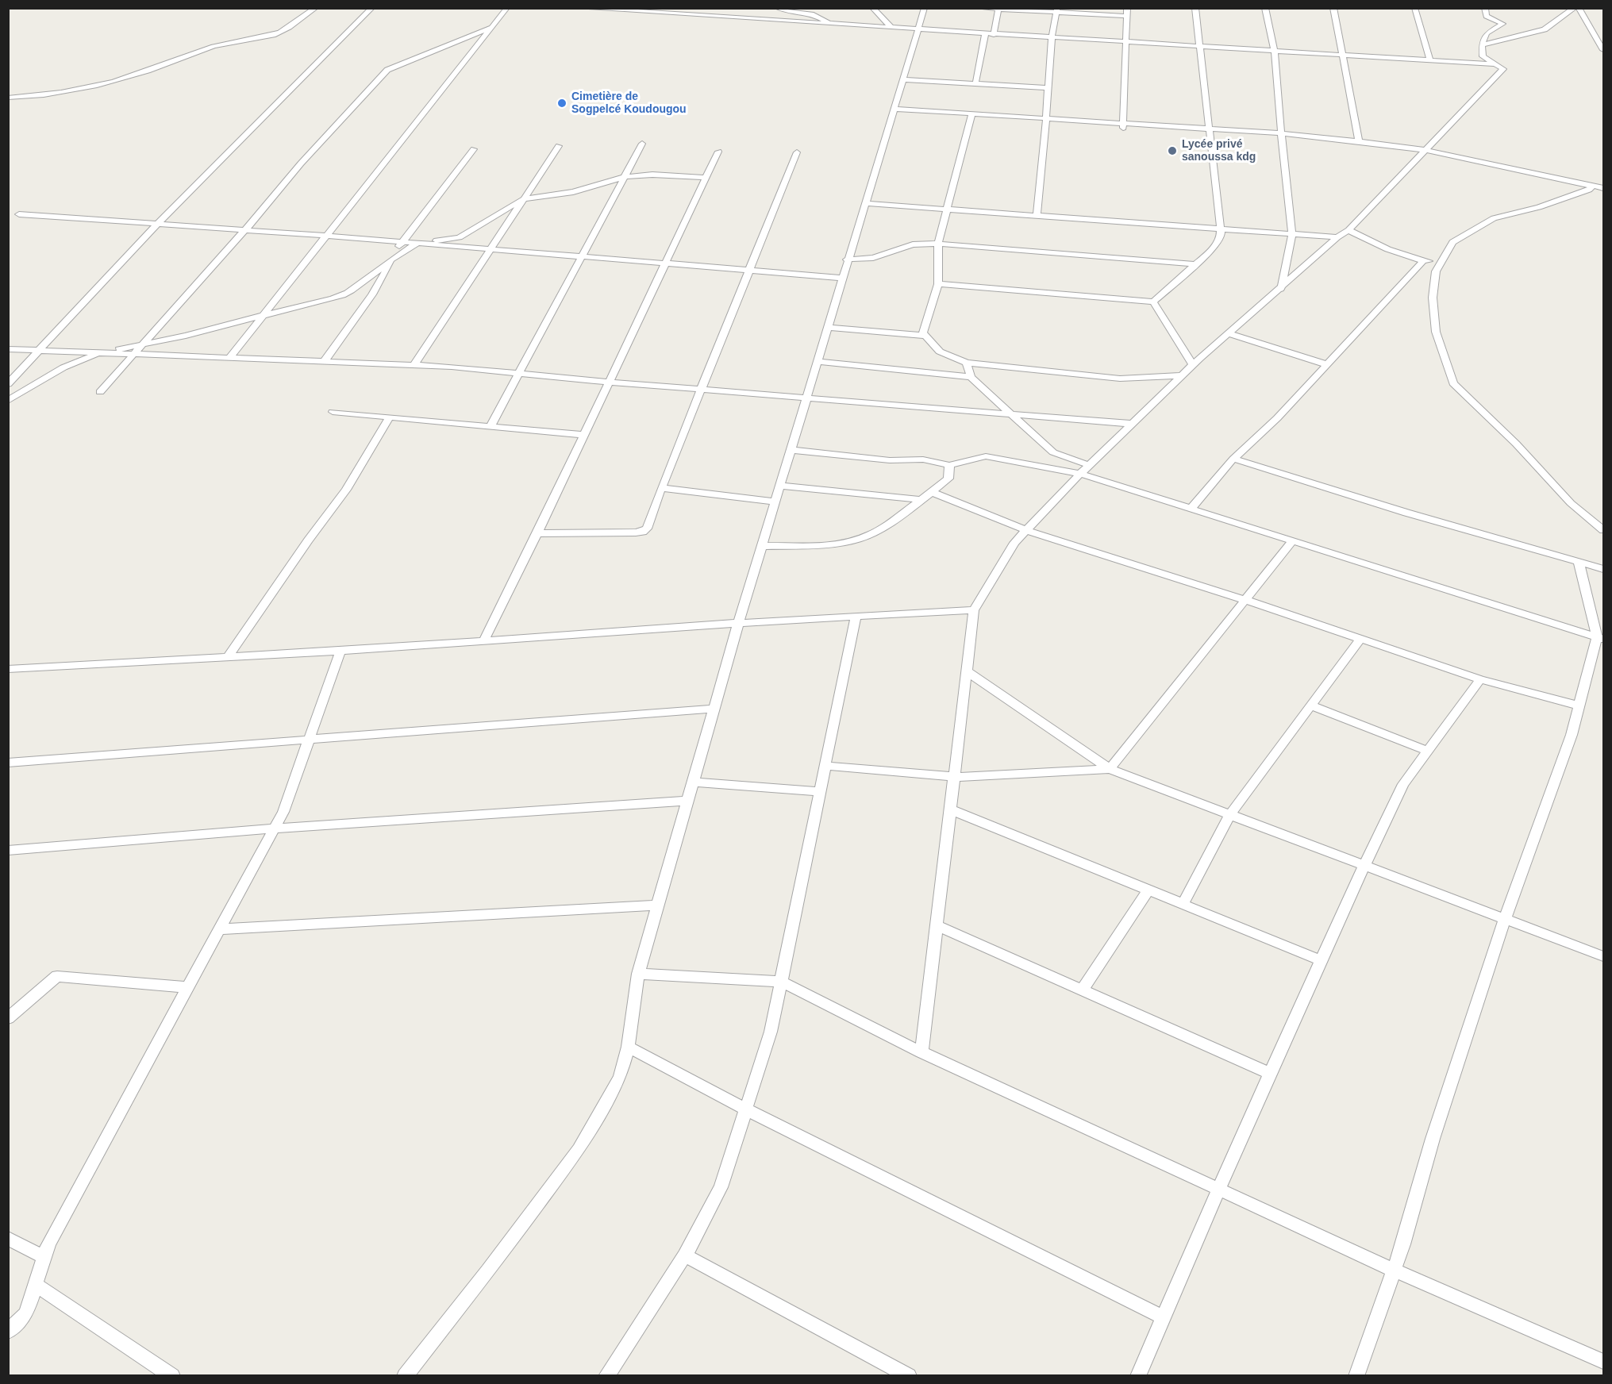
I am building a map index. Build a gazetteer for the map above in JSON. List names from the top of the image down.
{
  "places": ["Cimetière de Sogpelcé Koudougou", "Lycée privé sanoussa kdg"]
}
